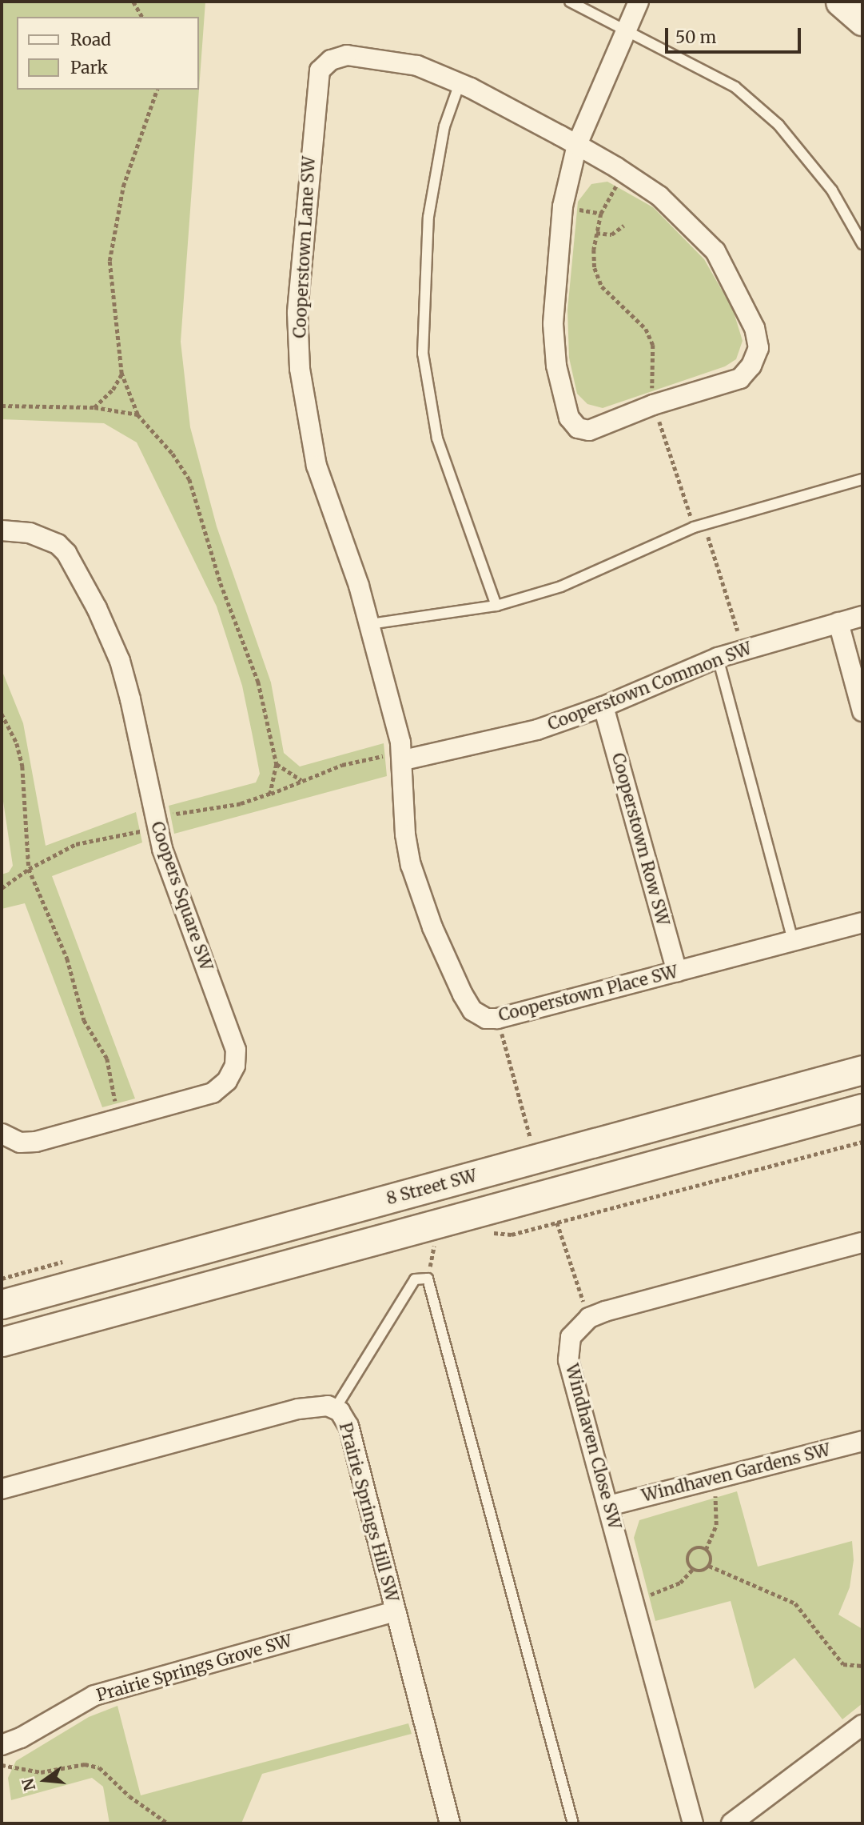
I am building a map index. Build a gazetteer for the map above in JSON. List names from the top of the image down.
{
  "streets": {
    "main road": ["8 Street SW"],
    "street": [
      "Cooperstown Lane SW",
      "Cooperstown Common SW",
      "Cooperstown Row SW",
      "Coopers Square SW",
      "Cooperstown Place SW",
      "Windhaven Close SW",
      "Windhaven Gardens SW",
      "Prairie Springs Hill SW",
      "Prairie Springs Grove SW"
    ]
  },
  "crossings": [
    ["Cooperstown Lane SW", "Cooperstown Common SW"],
    ["Cooperstown Lane SW", "Cooperstown Place SW"],
    ["Cooperstown Common SW", "Cooperstown Row SW"],
    ["Cooperstown Common SW", "Cooperstown Place SW"],
    ["Cooperstown Row SW", "Cooperstown Place SW"],
    ["Windhaven Close SW", "Windhaven Gardens SW"],
    ["Prairie Springs Hill SW", "Prairie Springs Grove SW"]
  ],
  "legend": ["Road", "Park"],
  "scale_bar": "50 m",
  "north": "left"
}
